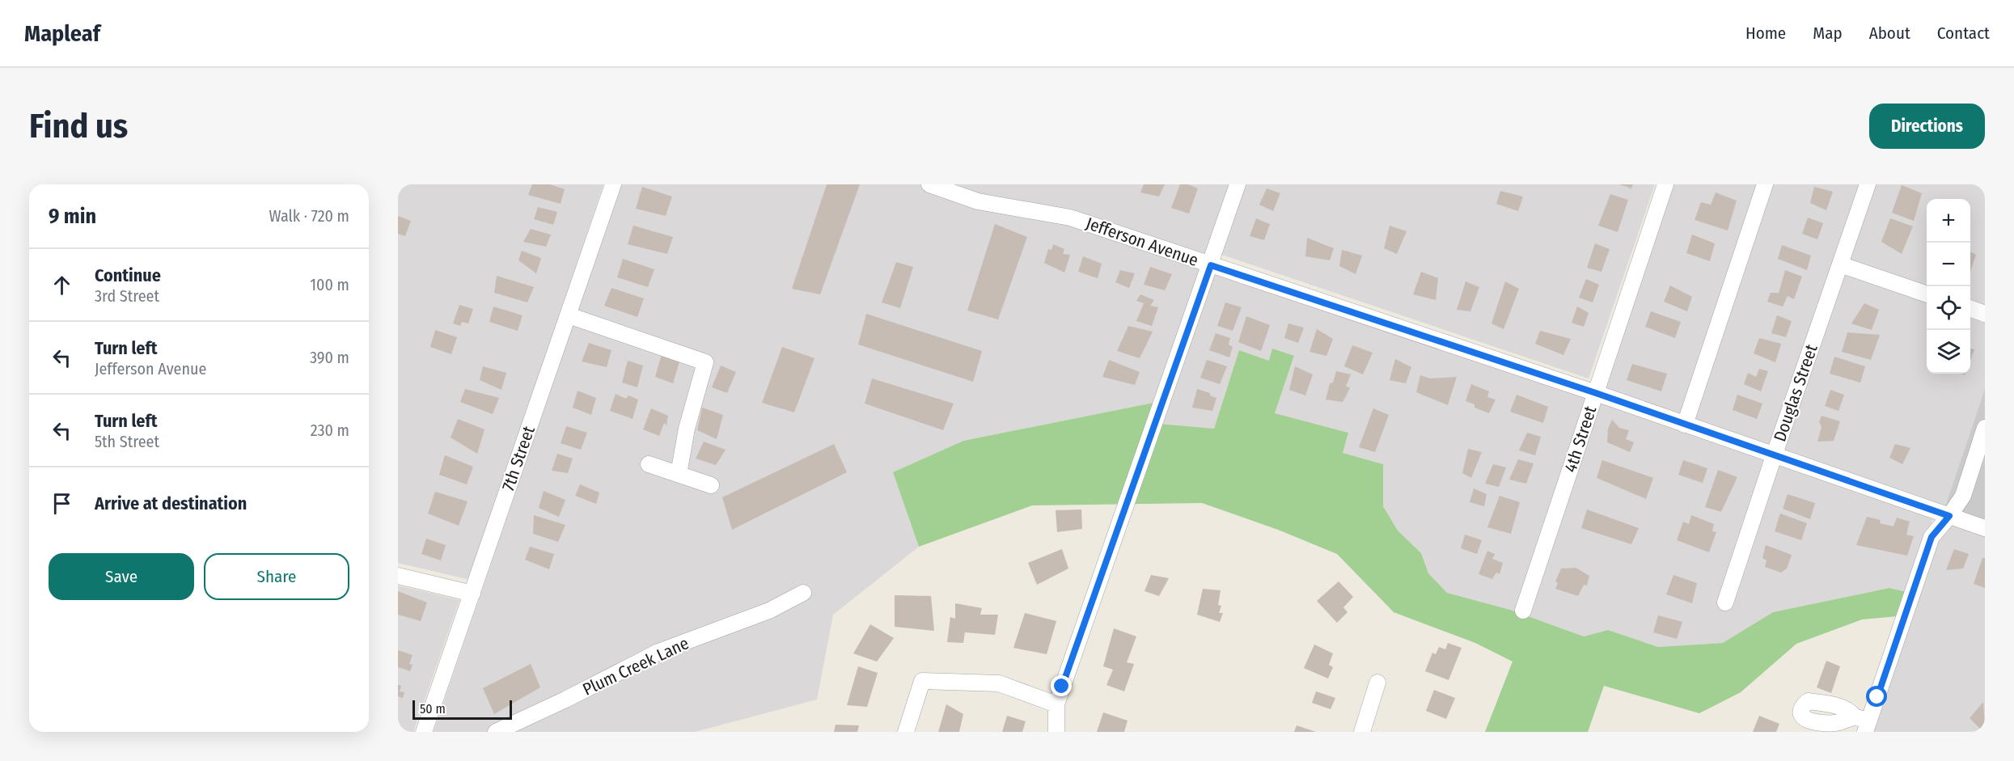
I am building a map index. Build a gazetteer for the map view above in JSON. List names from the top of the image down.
{
  "streets": {
    "street": [
      "Jefferson Avenue",
      "Douglas Street",
      "4th Street",
      "7th Street",
      "Plum Creek Lane"
    ]
  },
  "crossings": [
    ["Jefferson Avenue", "Douglas Street"],
    ["Jefferson Avenue", "4th Street"]
  ],
  "scale_bar": "50 m",
  "page": {
    "header": "Mapleaf",
    "nav": [
      "Home",
      "Map",
      "About",
      "Contact"
    ],
    "buttons": [
      "Directions",
      ["Save", "Share"]
    ],
    "title": "Find us",
    "heading": ["9 min", "Walk · 720 m"],
    "map_buttons": ["+", "−"],
    "list": [
      ["Continue", "3rd Street", "100 m"],
      ["Turn left", "Jefferson Avenue", "390 m"],
      ["Turn left", "5th Street", "230 m"],
      "Arrive at destination"
    ],
    "scale": "50 m"
  }
}
